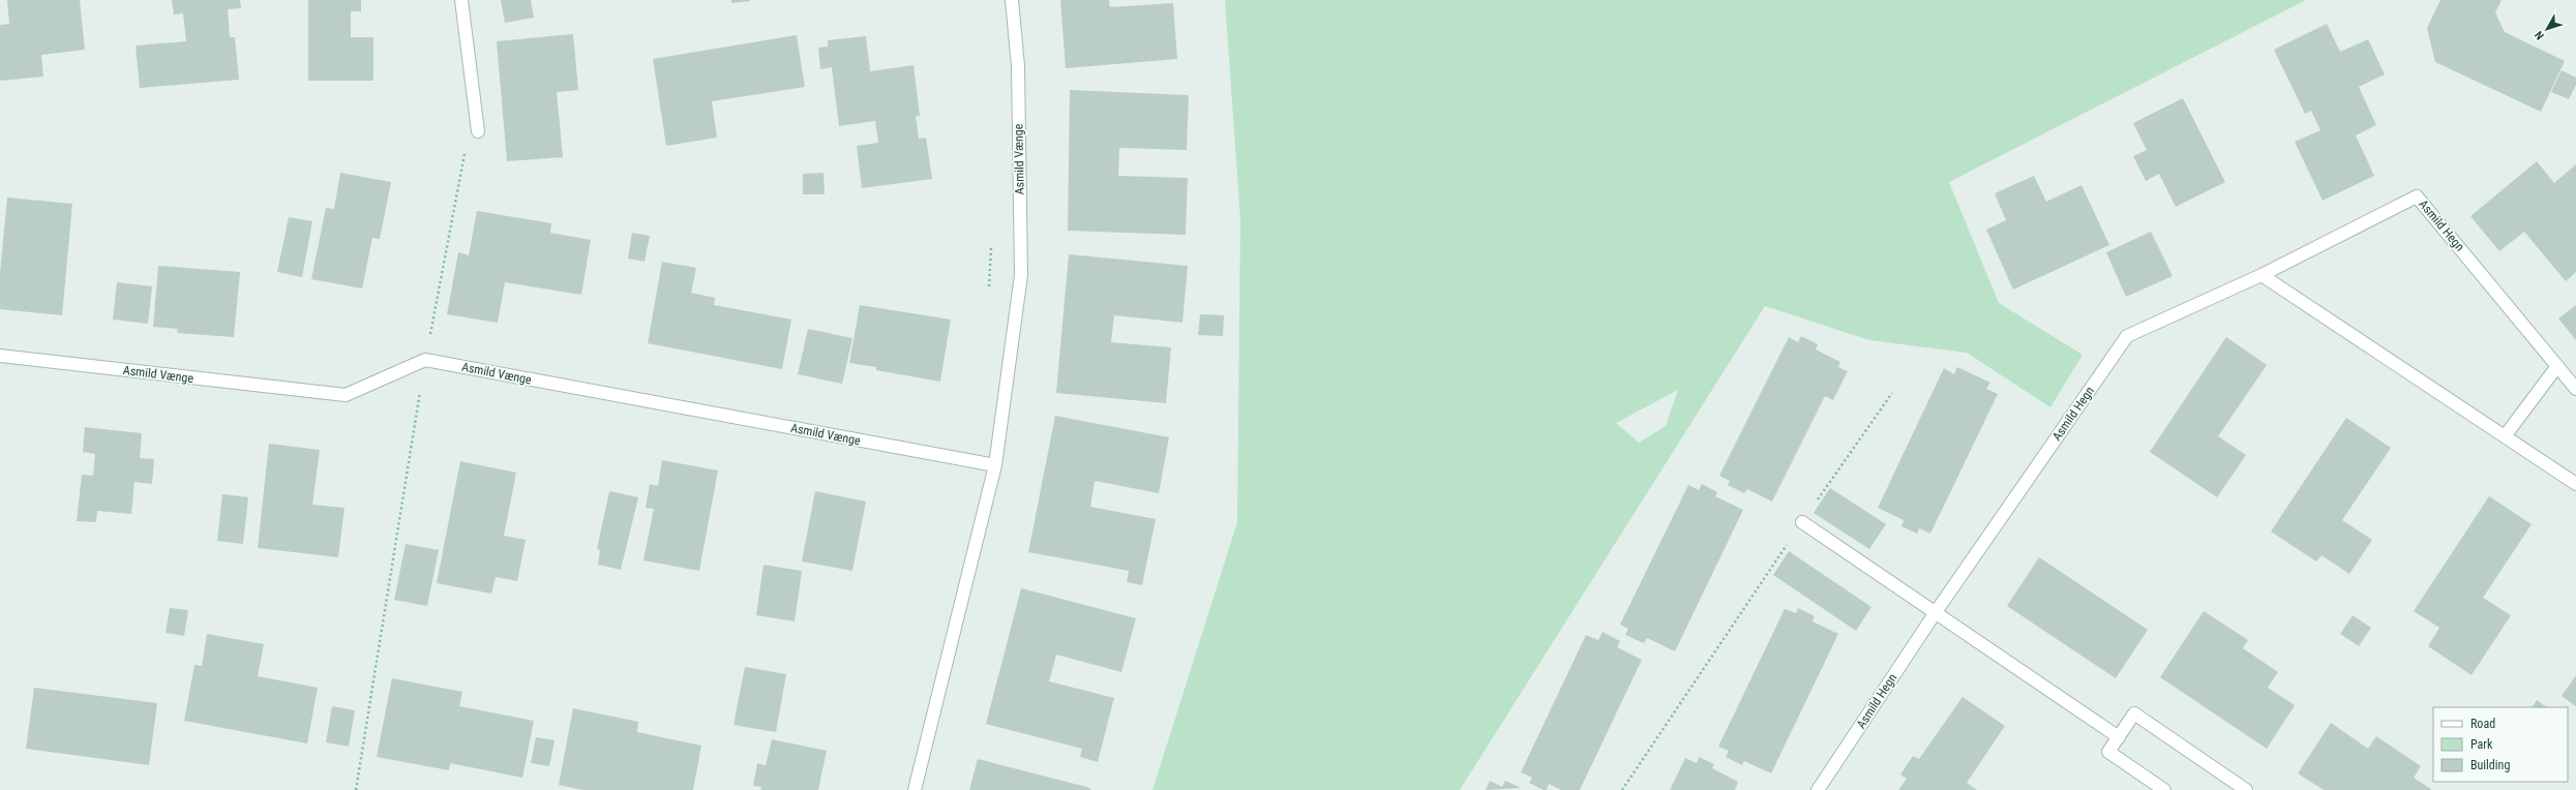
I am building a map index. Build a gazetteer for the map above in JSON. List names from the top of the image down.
{
  "streets": {
    "street": ["Asmild Vænge", "Asmild Hegn"]
  },
  "legend": ["Road", "Park", "Building"],
  "north": "bottom left"
}
